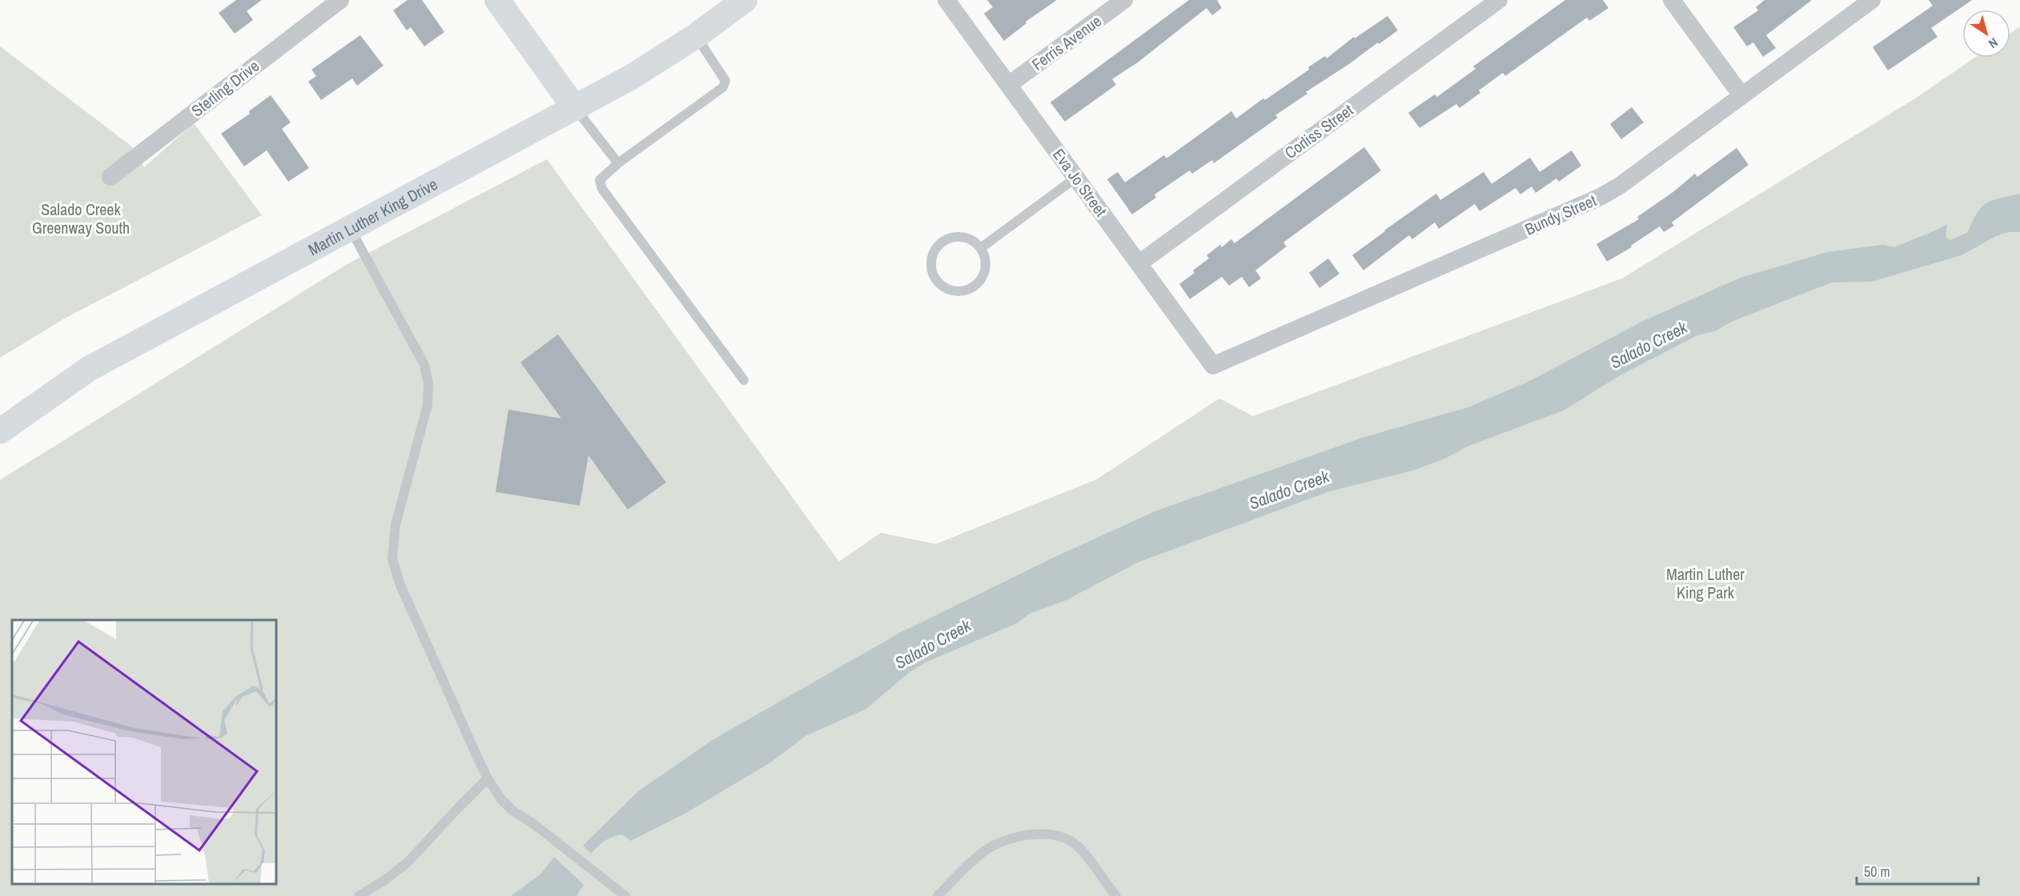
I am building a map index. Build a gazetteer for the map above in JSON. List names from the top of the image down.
{
  "streets": {
    "main road": ["Martin Luther King Drive"],
    "street": [
      "Ferris Avenue",
      "Sterling Drive",
      "Corliss Street",
      "Eva Jo Street",
      "Bundy Street"
    ]
  },
  "crossings": [
    ["Ferris Avenue", "Eva Jo Street"],
    ["Corliss Street", "Eva Jo Street"],
    ["Eva Jo Street", "Bundy Street"]
  ],
  "water": ["Salado Creek"],
  "parks": ["Salado Creek Greenway South", "Martin Luther King Park"],
  "scale_bar": "50 m",
  "north": "bottom right"
}
